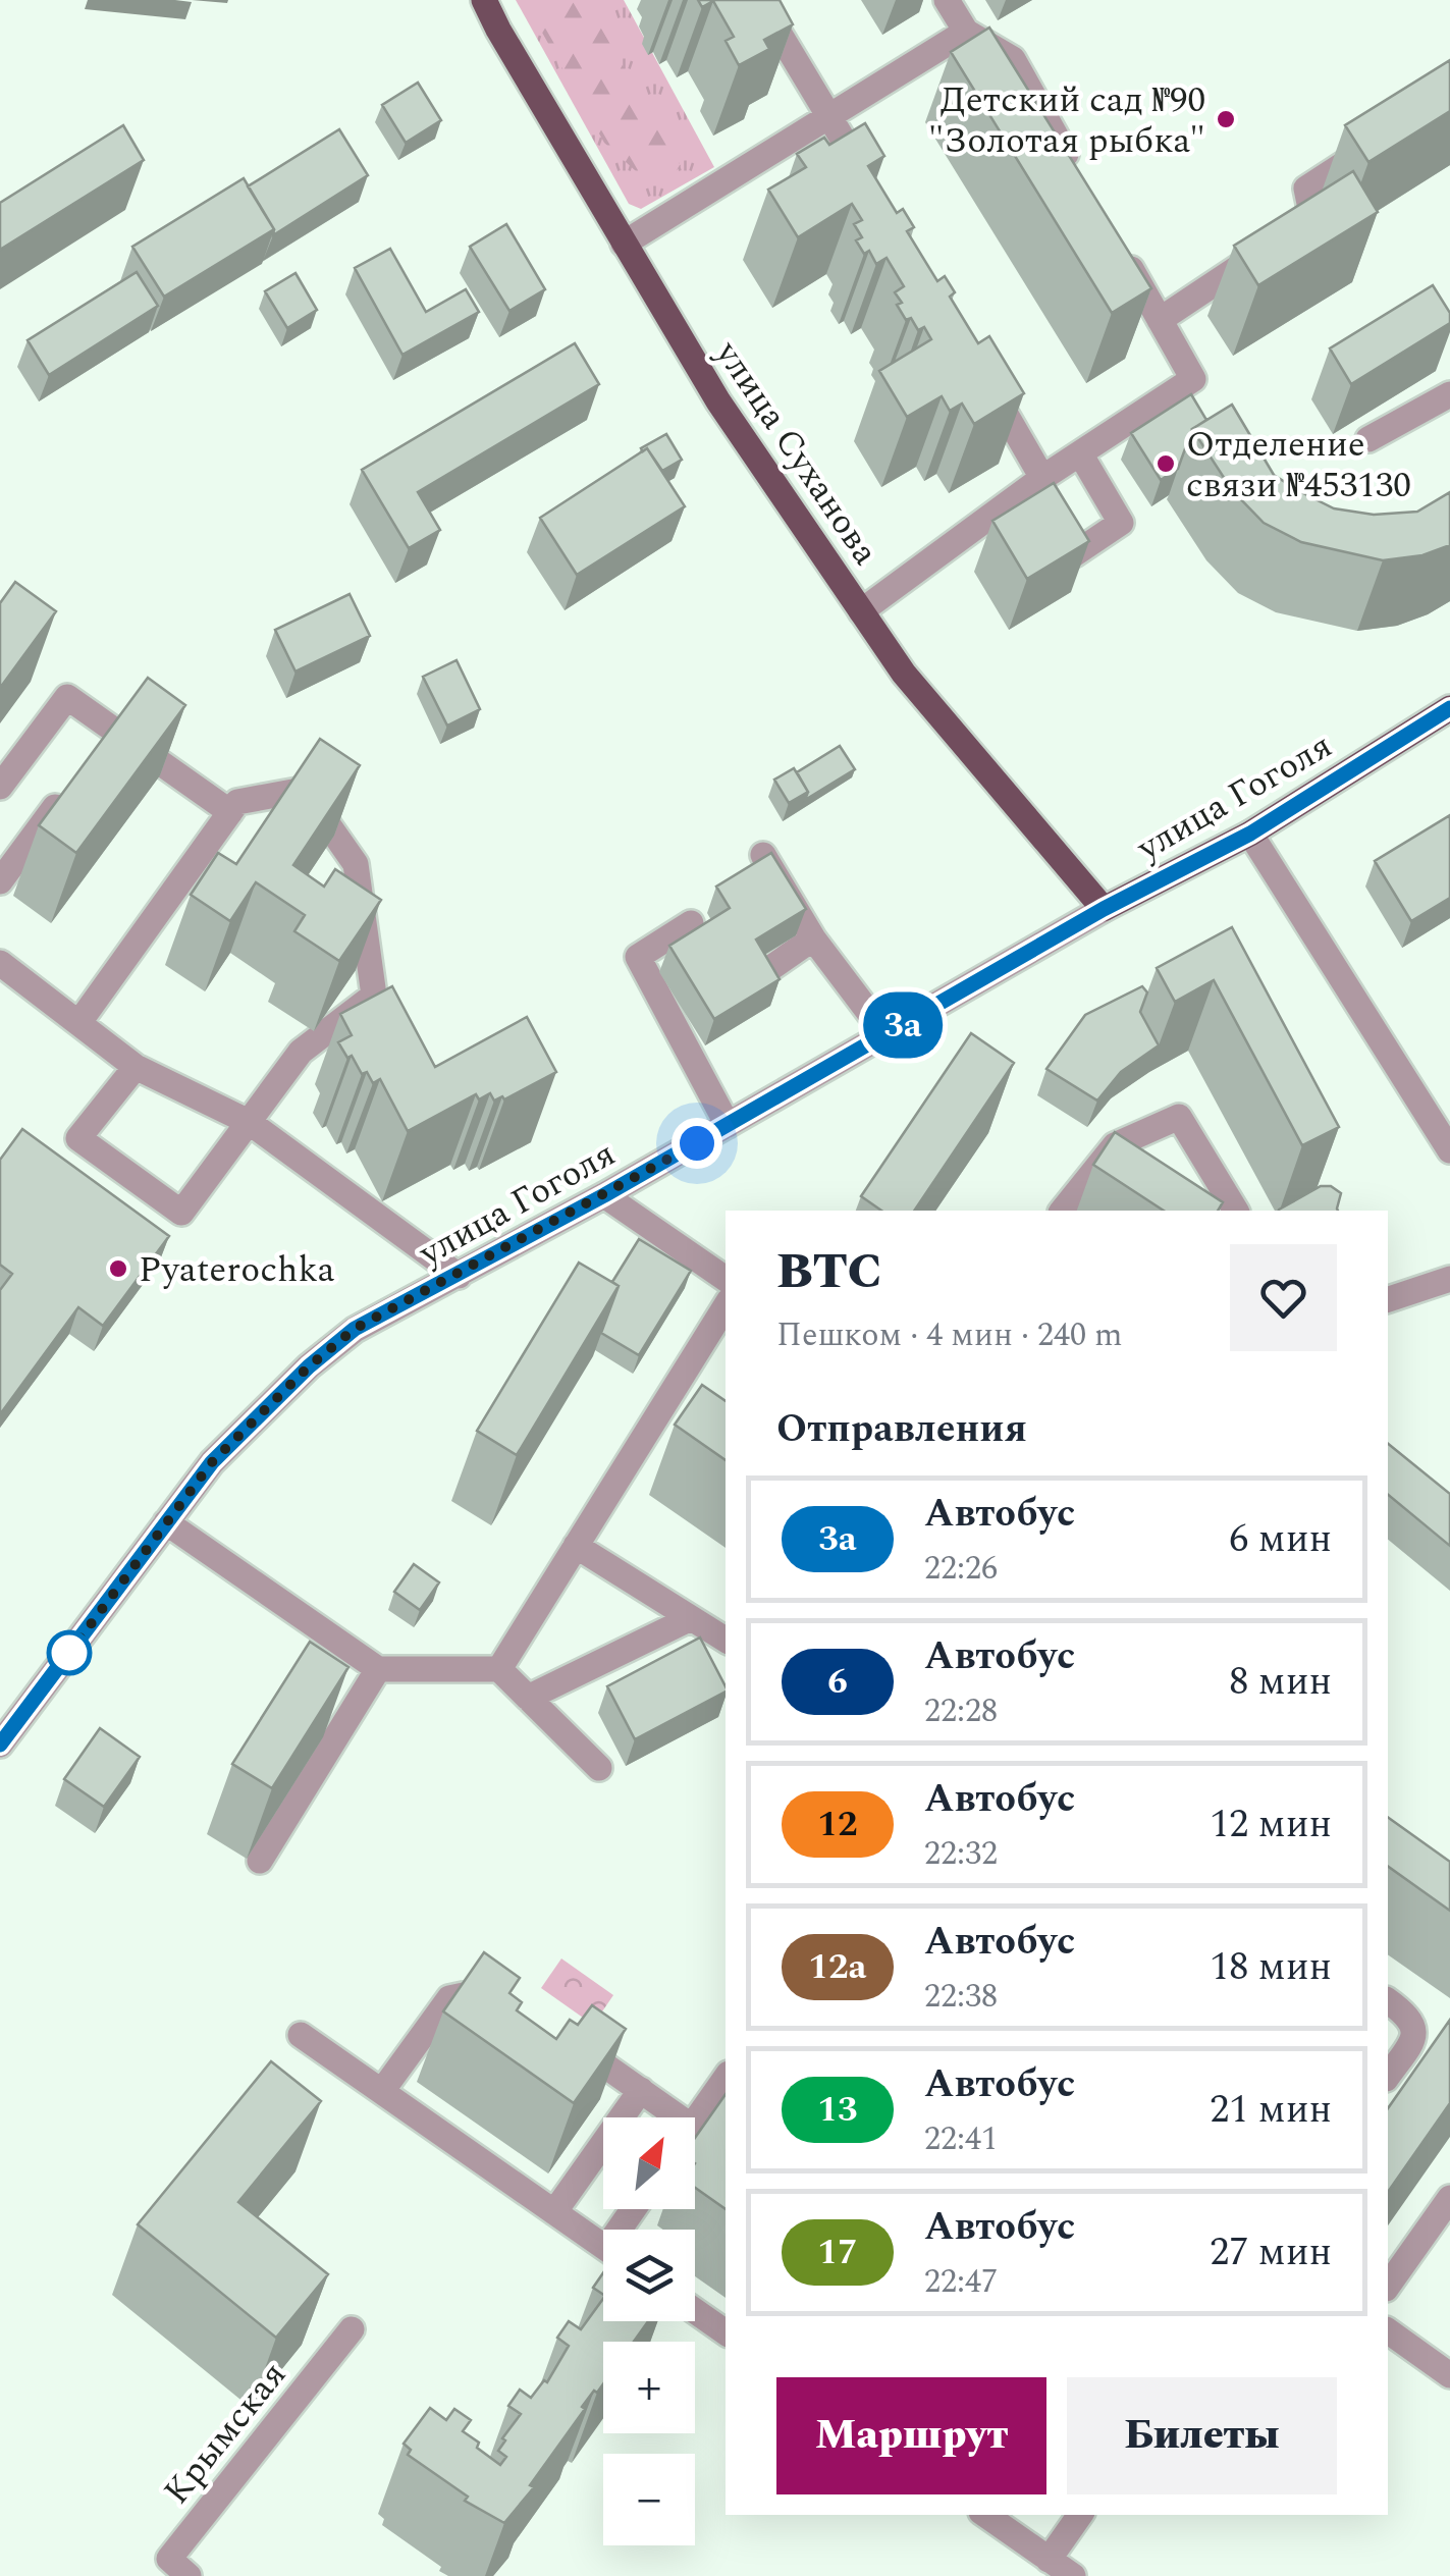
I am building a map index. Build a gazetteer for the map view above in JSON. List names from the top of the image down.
{
  "streets": {
    "main road": ["улица Суханова", "улица Гоголя"],
    "street": ["Крымская"]
  },
  "crossings": [
    ["улица Суханова", "улица Гоголя"]
  ],
  "places": ["Детский сад №90 \"Золотая рыбка\"", "Отделение связи №453130", "Pyaterochka"],
  "lines": ["bus line 3а"],
  "north": "top right",
  "page": {
    "on_map": "3а",
    "heading": [
      ["ВТС", "Пешком · 4 мин · 240 m"],
      "Отправления"
    ],
    "list": [
      {
        "mark": "3а",
        "name": "Автобус",
        "note": "22:26",
        "value": "6 мин"
      },
      {
        "mark": "6",
        "name": "Автобус",
        "note": "22:28",
        "value": "8 мин"
      },
      {
        "mark": "12",
        "name": "Автобус",
        "note": "22:32",
        "value": "12 мин"
      },
      {
        "mark": "12а",
        "name": "Автобус",
        "note": "22:38",
        "value": "18 мин"
      },
      {
        "mark": "13",
        "name": "Автобус",
        "note": "22:41",
        "value": "21 мин"
      },
      {
        "mark": "17",
        "name": "Автобус",
        "note": "22:47",
        "value": "27 мин"
      }
    ],
    "map_buttons": ["+", "−"],
    "buttons": ["Маршрут", "Билеты"]
  }
}
